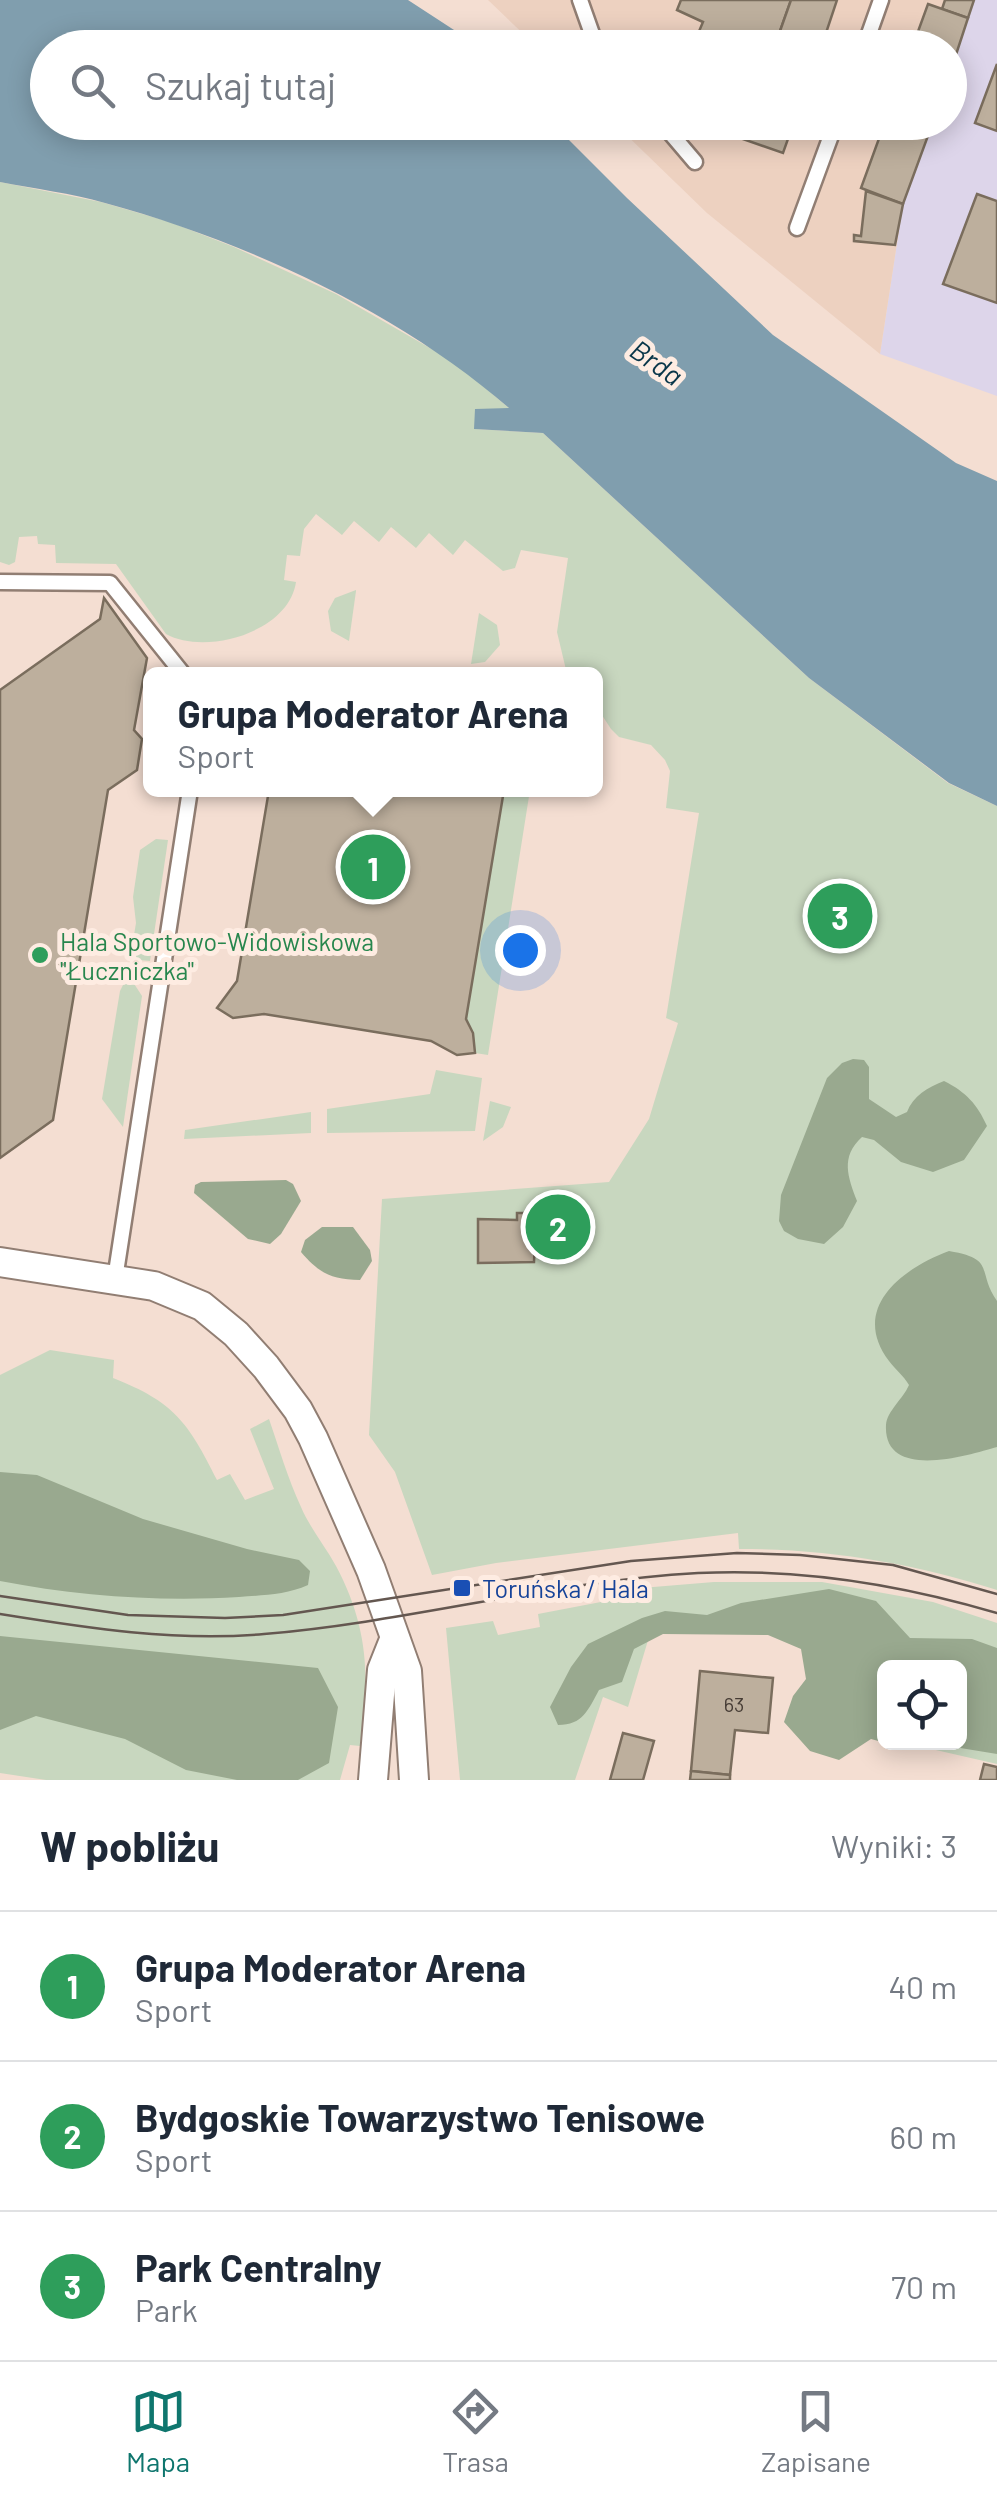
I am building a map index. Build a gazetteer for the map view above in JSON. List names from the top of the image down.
{
  "water": ["Brda"],
  "places": {
    "other": ["Hala Sportowo-Widowiskowa \"Łuczniczka\""],
    "transit": ["Toruńska / Hala"]
  },
  "house_numbers": ["63"],
  "page": {
    "search": "Szukaj tutaj",
    "popup": ["Grupa Moderator Arena", "Sport"],
    "pins": ["1", "3", "2"],
    "heading": ["W pobliżu", "Wyniki: 3"],
    "list": [
      {
        "mark": "1",
        "name": "Grupa Moderator Arena",
        "note": "Sport",
        "value": "40 m"
      },
      {
        "mark": "2",
        "name": "Bydgoskie Towarzystwo Tenisowe",
        "note": "Sport",
        "value": "60 m"
      },
      {
        "mark": "3",
        "name": "Park Centralny",
        "note": "Park",
        "value": "70 m"
      }
    ],
    "nav": ["Mapa", "Trasa", "Zapisane"]
  }
}
